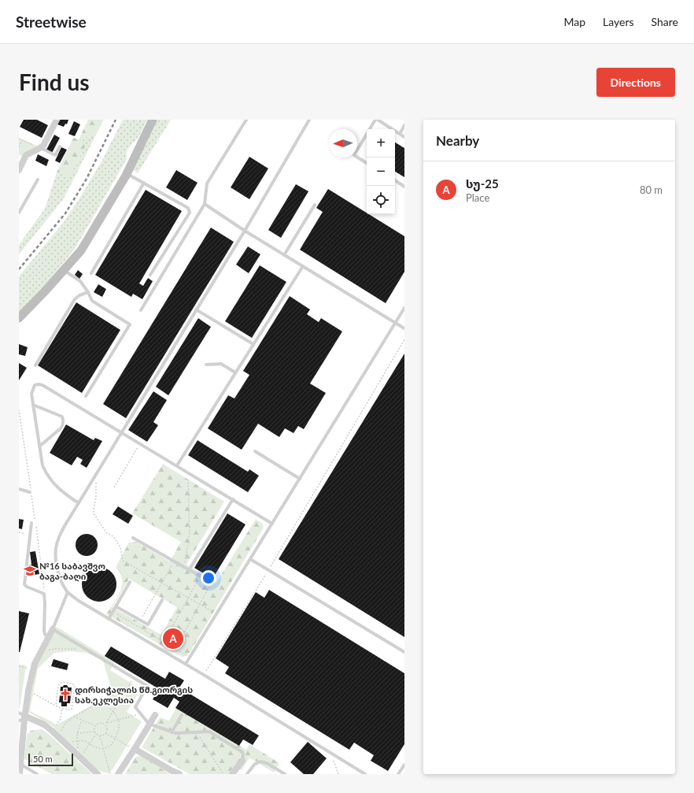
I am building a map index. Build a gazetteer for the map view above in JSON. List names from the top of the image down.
{
  "places": {
    "school or university": ["№16 საბავშვო ბაგა-ბაღი"],
    "church": ["დირსიჭალის წმ.გიორგის სახ.ეკლესია"]
  },
  "scale_bar": "50 m",
  "north": "left",
  "page": {
    "header": "Streetwise",
    "nav": ["Map", "Layers", "Share"],
    "buttons": "Directions",
    "title": "Find us",
    "heading": "Nearby",
    "map_buttons": ["+", "−"],
    "list": [
      {
        "mark": "A",
        "name": "სუ-25",
        "note": "Place",
        "value": "80 m"
      }
    ],
    "pins": "A",
    "scale": "50 m"
  }
}
